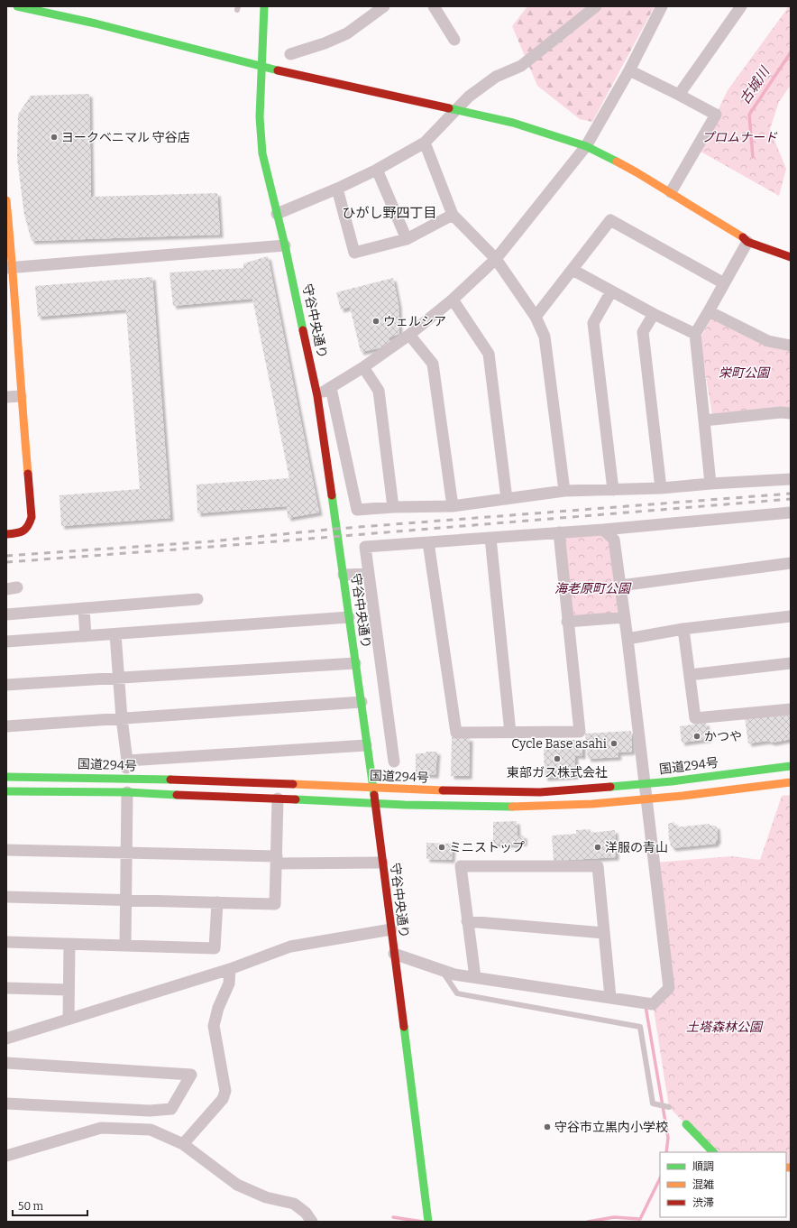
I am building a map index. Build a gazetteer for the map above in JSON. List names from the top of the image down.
{
  "streets": {
    "main road": ["守谷中央通り", "国道294号"]
  },
  "crossings": [
    ["守谷中央通り", "国道294号"]
  ],
  "districts": ["ひがし野四丁目"],
  "water": ["古城川"],
  "parks": [
    "プロムナード",
    "栄町公園",
    "海老原町公園",
    "土塔森林公園"
  ],
  "places": [
    "ヨークベニマル 守谷店",
    "ウェルシア",
    "かつや",
    "Cycle Base asahi",
    "東部ガス株式会社",
    "ミニストップ",
    "洋服の青山",
    "守谷市立黒内小学校"
  ],
  "legend": ["順調", "混雑", "渋滞"],
  "scale_bar": "50 m"
}
